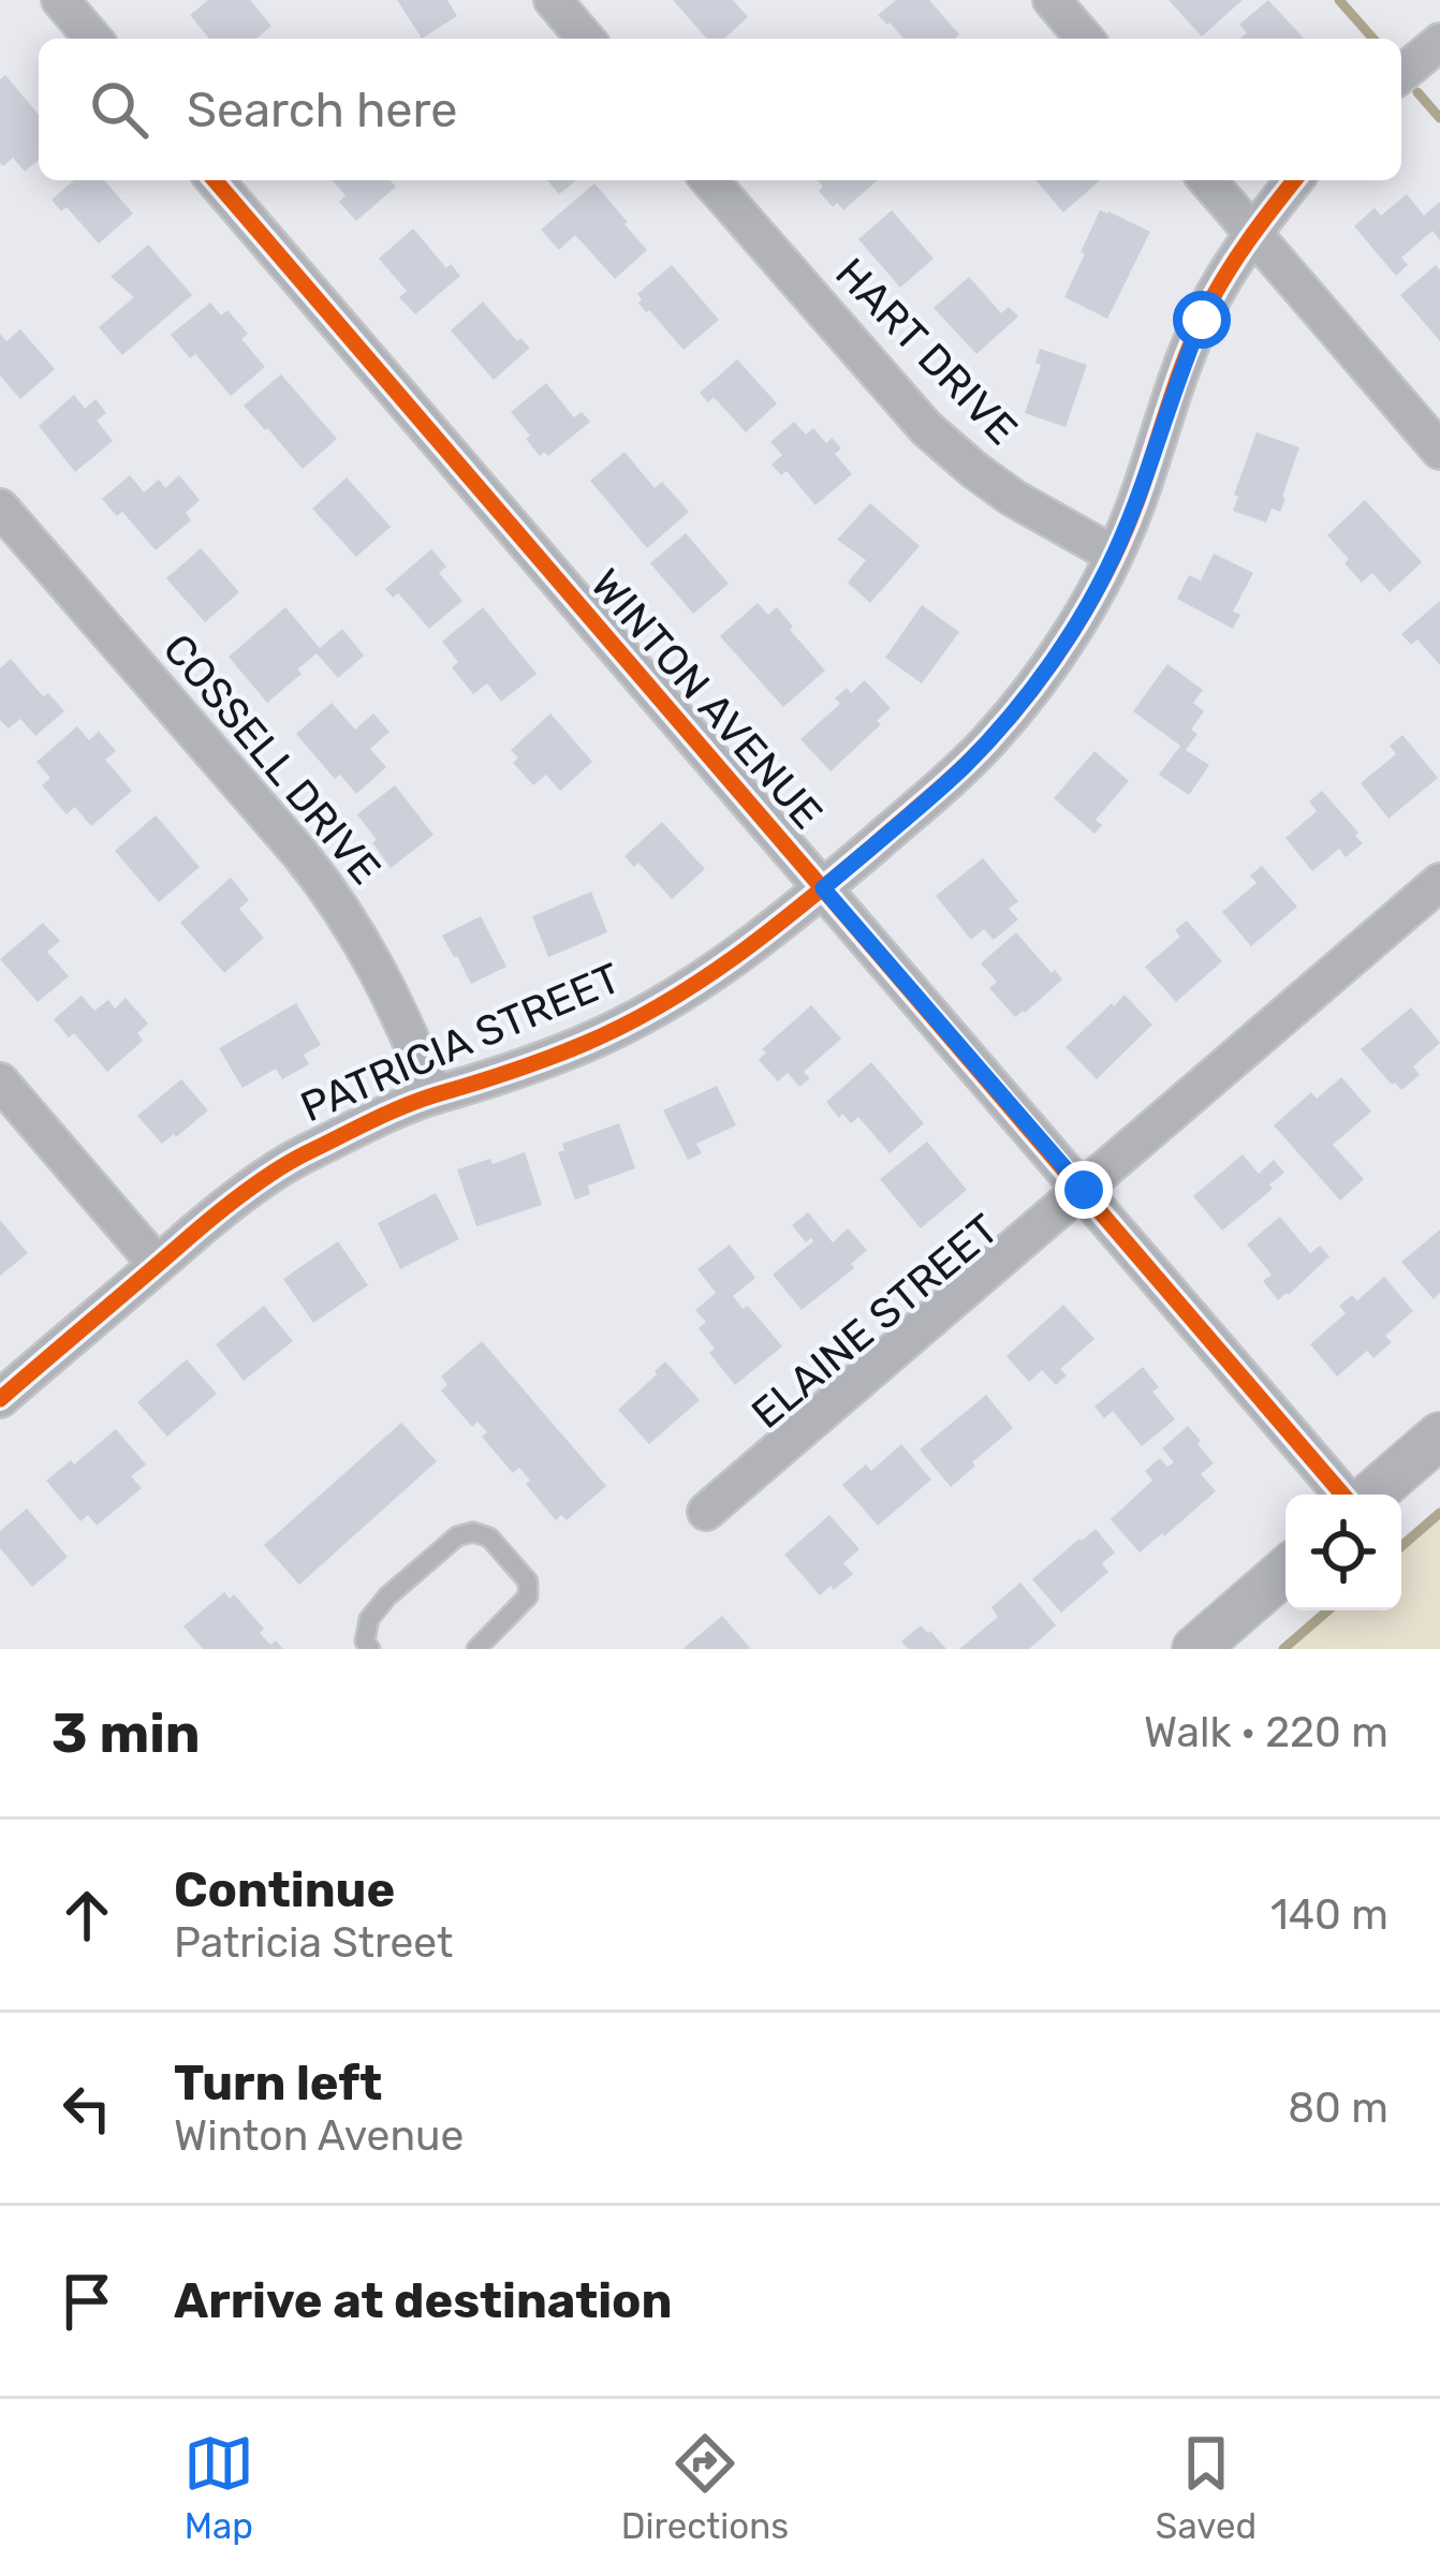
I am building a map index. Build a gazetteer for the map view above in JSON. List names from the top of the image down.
{
  "streets": {
    "street": [
      "HART DRIVE",
      "WINTON AVENUE",
      "COSSELL DRIVE",
      "PATRICIA STREET",
      "ELAINE STREET"
    ]
  },
  "crossings": [
    ["HART DRIVE", "PATRICIA STREET"],
    ["WINTON AVENUE", "PATRICIA STREET"],
    ["WINTON AVENUE", "ELAINE STREET"],
    ["COSSELL DRIVE", "PATRICIA STREET"]
  ],
  "page": {
    "search": "Search here",
    "heading": ["3 min", "Walk · 220 m"],
    "list": [
      ["Continue", "Patricia Street", "140 m"],
      ["Turn left", "Winton Avenue", "80 m"],
      "Arrive at destination"
    ],
    "nav": ["Map", "Directions", "Saved"]
  }
}
